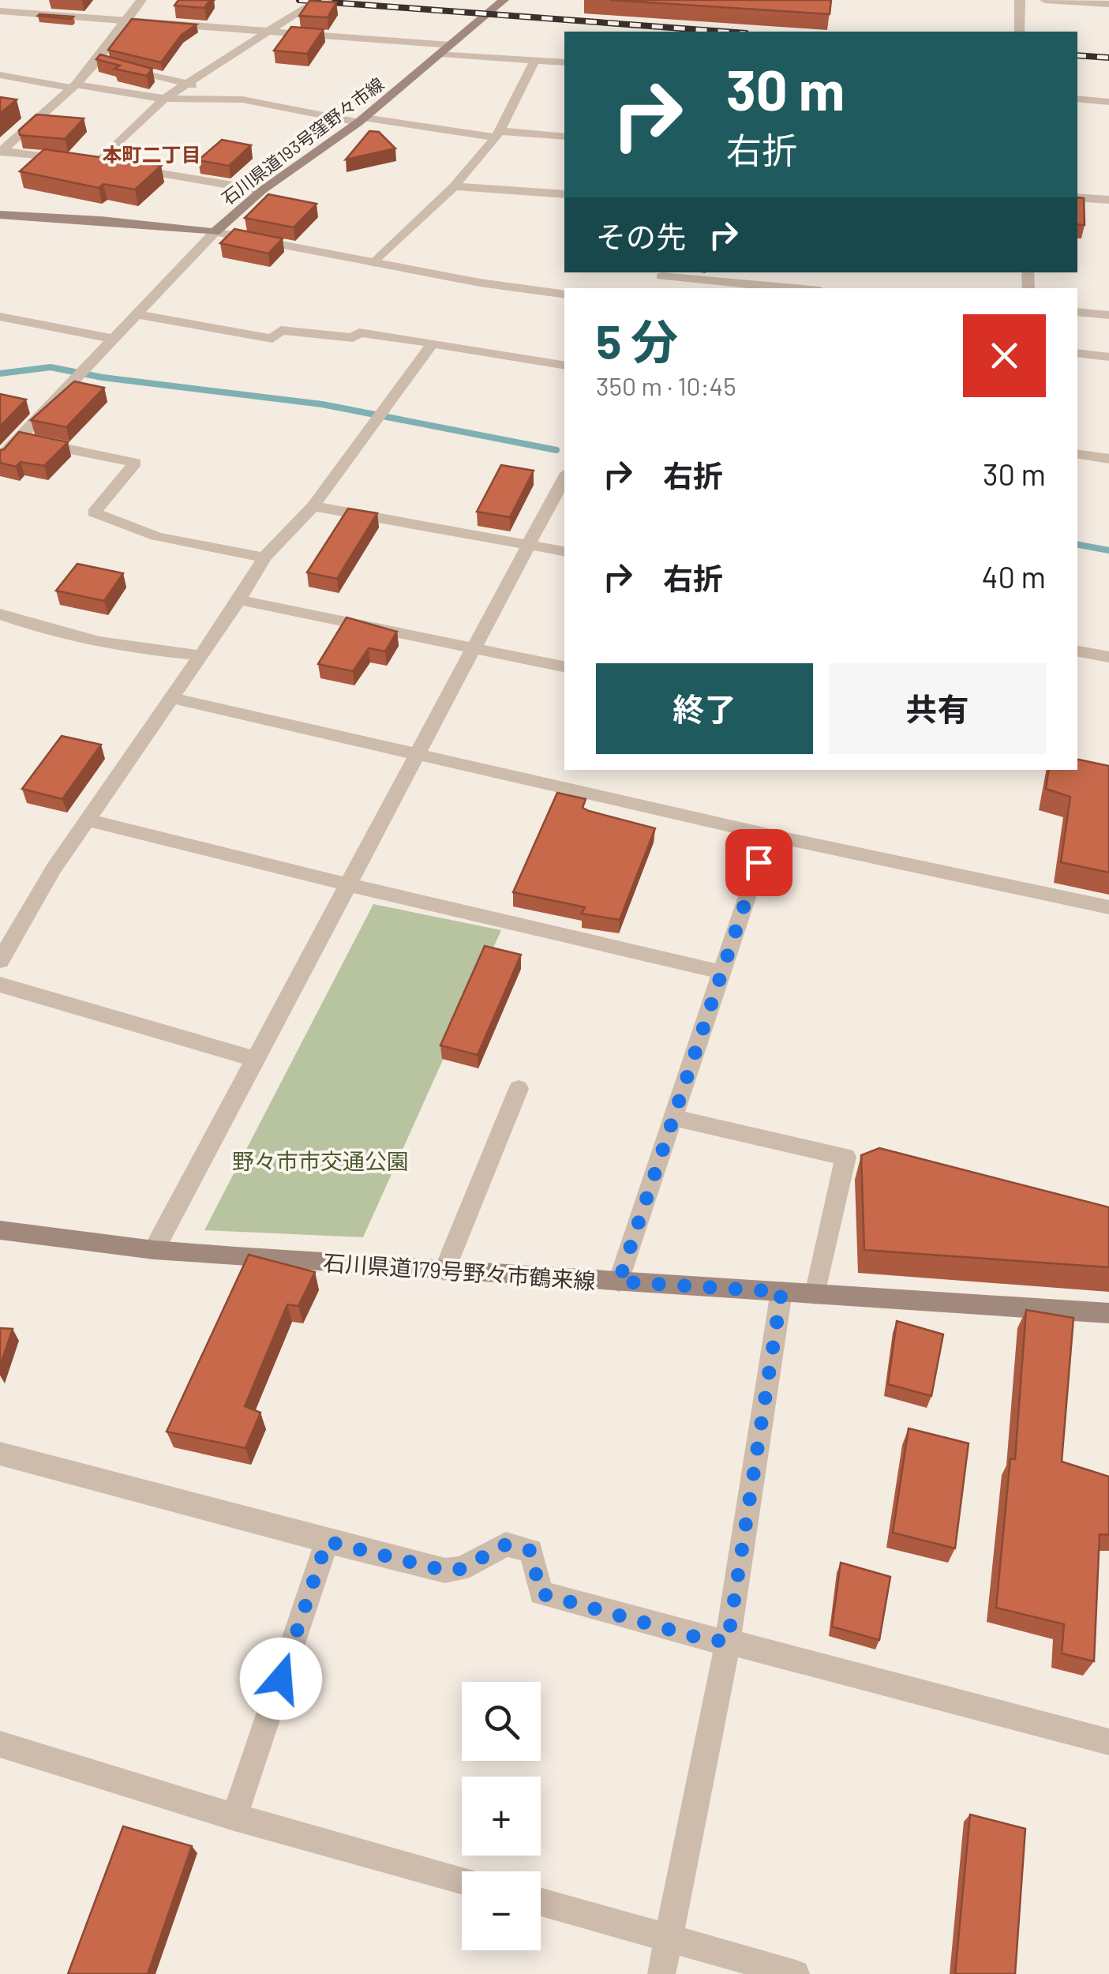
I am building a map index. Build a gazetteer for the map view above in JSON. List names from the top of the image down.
{
  "streets": {
    "main road": ["石川県道193号窪野々市線", "石川県道179号野々市鶴来線"]
  },
  "districts": ["本町二丁目"],
  "parks": ["野々市市交通公園"],
  "page": {
    "turn": ["30 m", "右折"],
    "then": "その先",
    "heading": ["5 分", "350 m · 10:45"],
    "list": [
      {
        "name": "右折",
        "value": "30 m"
      },
      {
        "name": "右折",
        "value": "40 m"
      }
    ],
    "buttons": ["終了", "共有"],
    "map_buttons": ["+", "−"]
  }
}
